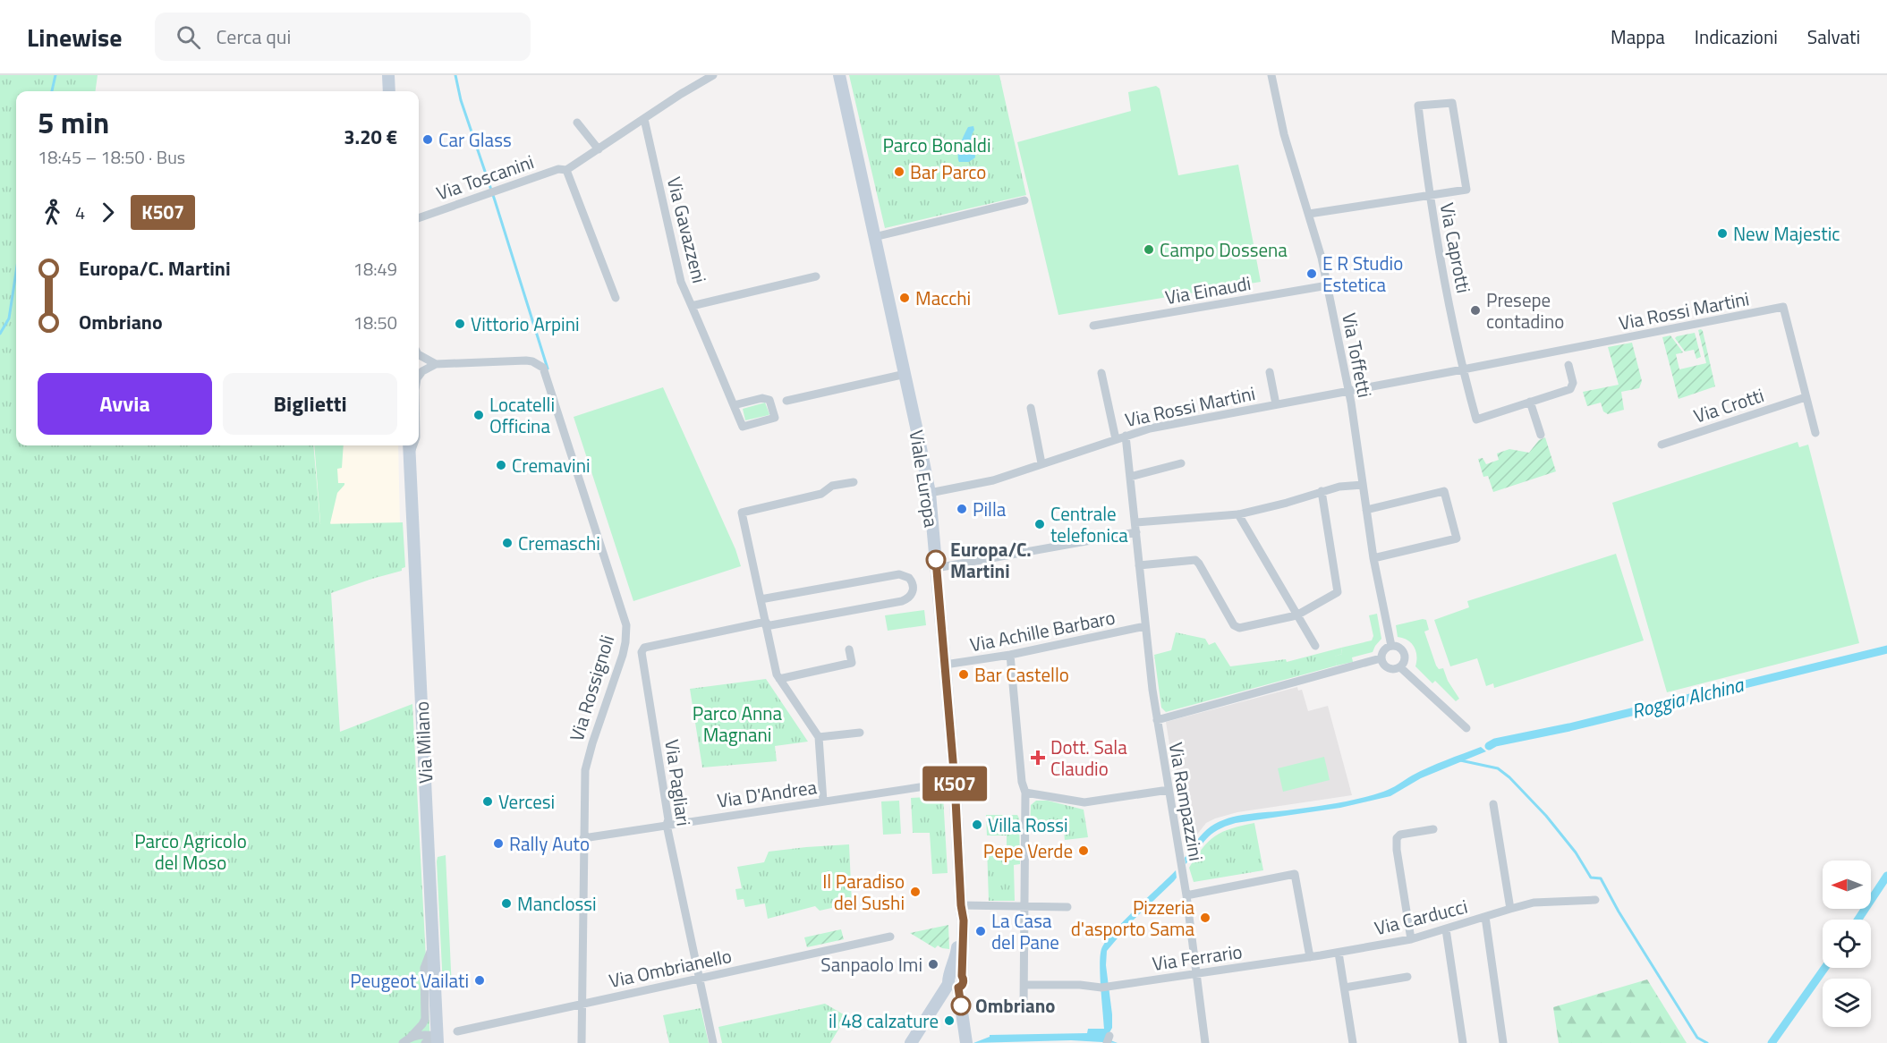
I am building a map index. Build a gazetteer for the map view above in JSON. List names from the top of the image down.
{
  "streets": {
    "street": [
      "Via Toscanini",
      "Via Gavazzeni",
      "Via Caprotti",
      "Via Einaudi",
      "Via Rossi Martini",
      "Via Toffetti",
      "Via Crotti",
      "Viale Europa",
      "Via Achille Barbaro",
      "Via Rossignoli",
      "Via Milano",
      "Via Pagliari",
      "Via D'Andrea",
      "Via Rampazzini",
      "Via Carducci",
      "Via Ferrario",
      "Via Ombrianello"
    ]
  },
  "crossings": [
    ["Via Toscanini", "Via Gavazzeni"],
    ["Via Caprotti", "Via Rossi Martini"],
    ["Via Einaudi", "Via Toffetti"],
    ["Via Rossi Martini", "Via Toffetti"],
    ["Via Rossi Martini", "Via Crotti"],
    ["Via Rossi Martini", "Viale Europa"],
    ["Via Rossi Martini", "Via Rampazzini"],
    ["Viale Europa", "Via Achille Barbaro"],
    ["Viale Europa", "Via D'Andrea"],
    ["Via Achille Barbaro", "Via Rampazzini"],
    ["Via Rossignoli", "Via D'Andrea"],
    ["Via Rossignoli", "Via Ombrianello"],
    ["Via Pagliari", "Via D'Andrea"],
    ["Via Pagliari", "Via Ombrianello"],
    ["Via Rampazzini", "Via Ferrario"],
    ["Via Carducci", "Via Ferrario"]
  ],
  "water": ["Roggia Alchina"],
  "parks": ["Parco Bonaldi", "Parco Anna Magnani", "Parco Agricolo del Moso"],
  "places": {
    "other": [
      "Car Glass",
      "Bar Parco",
      "New Majestic",
      "Campo Dossena",
      "E R Studio Estetica",
      "Macchi",
      "Presepe contadino",
      "Vittorio Arpini",
      "Locatelli Officina",
      "Cremavini",
      "Pilla",
      "Centrale telefonica",
      "Cremaschi",
      "Europa/C. Martini",
      "Bar Castello",
      "Vercesi",
      "Villa Rossi",
      "Rally Auto",
      "Pepe Verde",
      "Il Paradiso del Sushi",
      "Manclossi",
      "Pizzeria d'asporto Sama",
      "La Casa del Pane",
      "Sanpaolo Imi",
      "Peugeot Vailati",
      "Ombriano",
      "il 48 calzature"
    ],
    "health": ["Dott. Sala Claudio"]
  },
  "lines": ["bus line K507"],
  "north": "left",
  "page": {
    "header": "Linewise",
    "search": "Cerca qui",
    "nav": ["Mappa", "Indicazioni", "Salvati"],
    "on_map": "K507",
    "heading": ["5 min", "18:45 – 18:50 · Bus", "3.20 €"],
    "legs": ["4", "K507"],
    "list": [
      {
        "name": "Europa/C. Martini",
        "value": "18:49"
      },
      {
        "name": "Ombriano",
        "value": "18:50"
      }
    ],
    "buttons": ["Avvia", "Biglietti"]
  }
}
